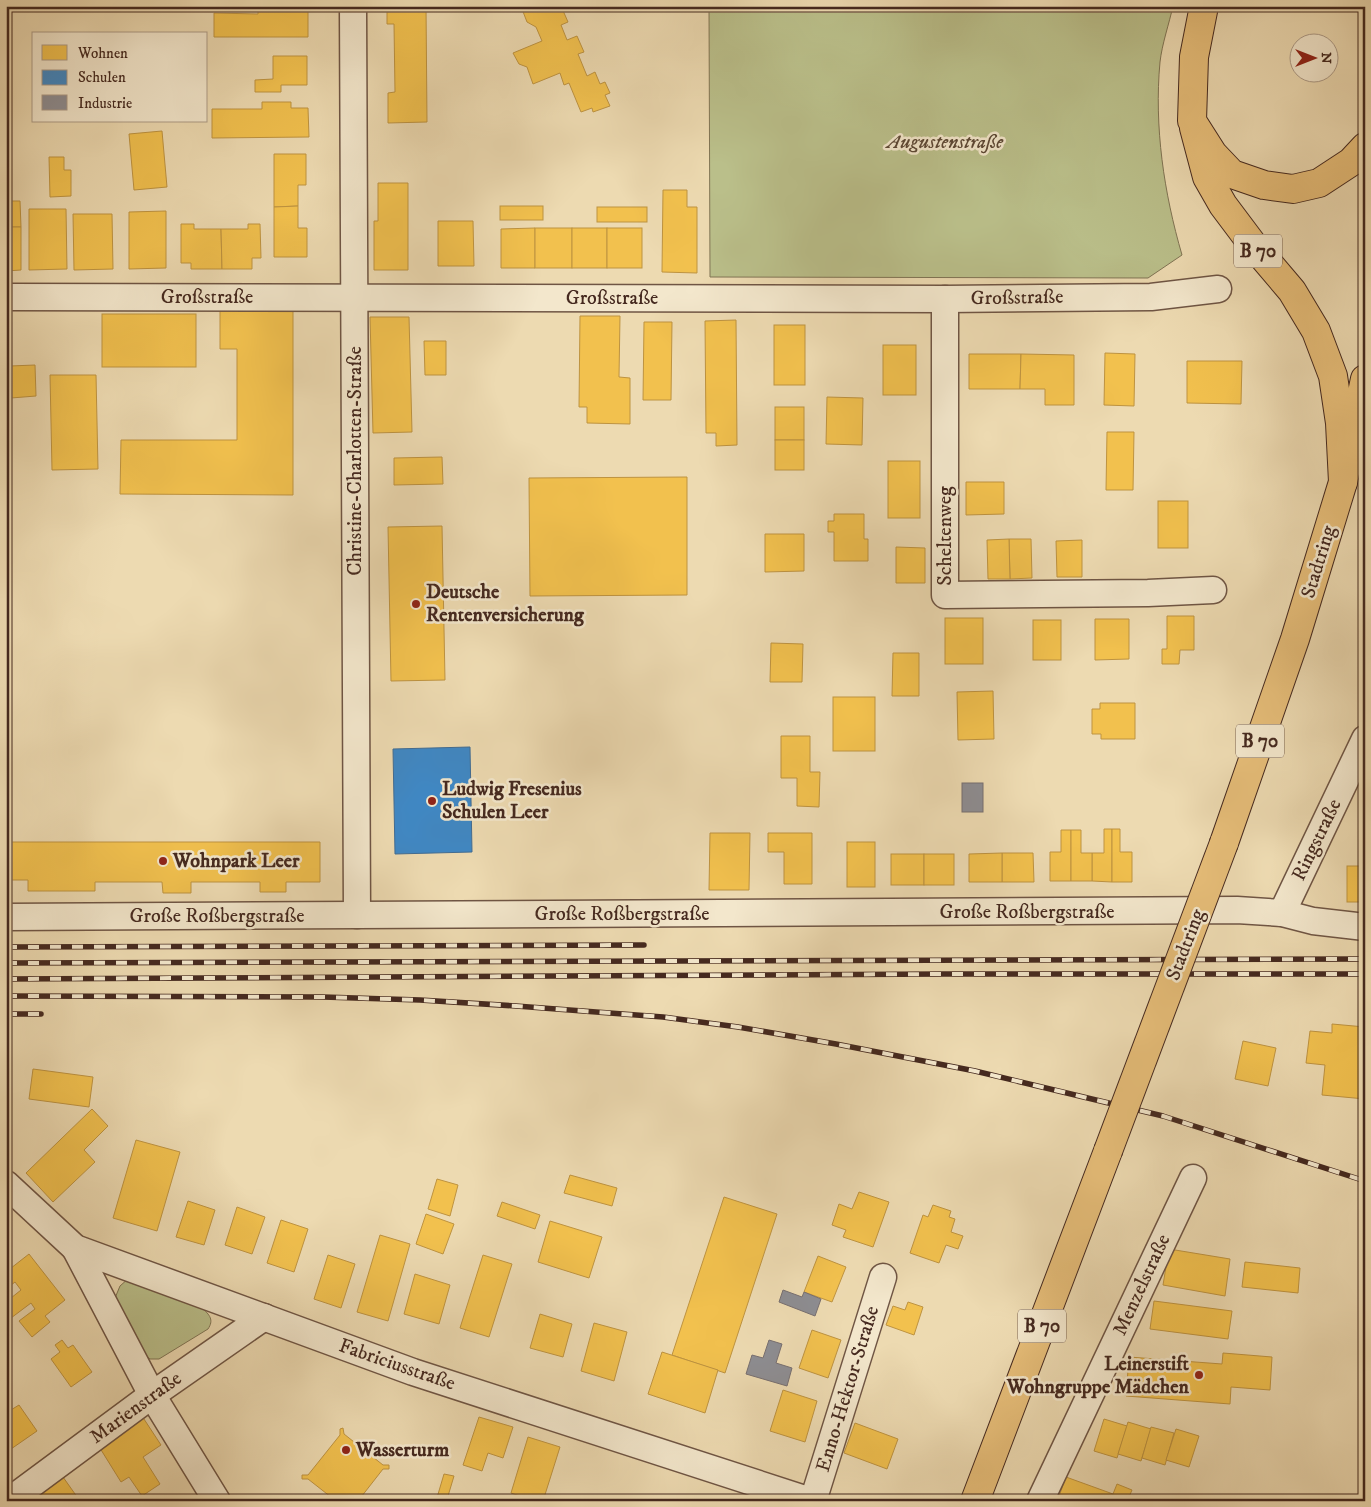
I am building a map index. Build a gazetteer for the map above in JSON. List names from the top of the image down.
{
  "streets": {
    "main road": ["B 70", "Stadtring"],
    "street": [
      "Großstraße",
      "Christine-Charlotten-Straße",
      "Scheltenweg",
      "Ringstraße",
      "Große Roßbergstraße",
      "Menzelstraße",
      "Fabriciusstraße",
      "Enno-Hektor-Straße",
      "Marienstraße"
    ]
  },
  "crossings": [
    ["B 70", "Stadtring"],
    ["Großstraße", "Christine-Charlotten-Straße"],
    ["Großstraße", "Scheltenweg"],
    ["Christine-Charlotten-Straße", "Große Roßbergstraße"],
    ["Ringstraße", "Große Roßbergstraße"],
    ["Fabriciusstraße", "Enno-Hektor-Straße"],
    ["Fabriciusstraße", "Marienstraße"]
  ],
  "parks": ["Augustenstraße"],
  "places": [
    "Deutsche Rentenversicherung",
    "Ludwig Fresenius Schulen Leer",
    "Wohnpark Leer",
    "Leinerstift Wohngruppe Mädchen",
    "Wasserturm"
  ],
  "legend": ["Wohnen", "Schulen", "Industrie"],
  "north": "right"
}
